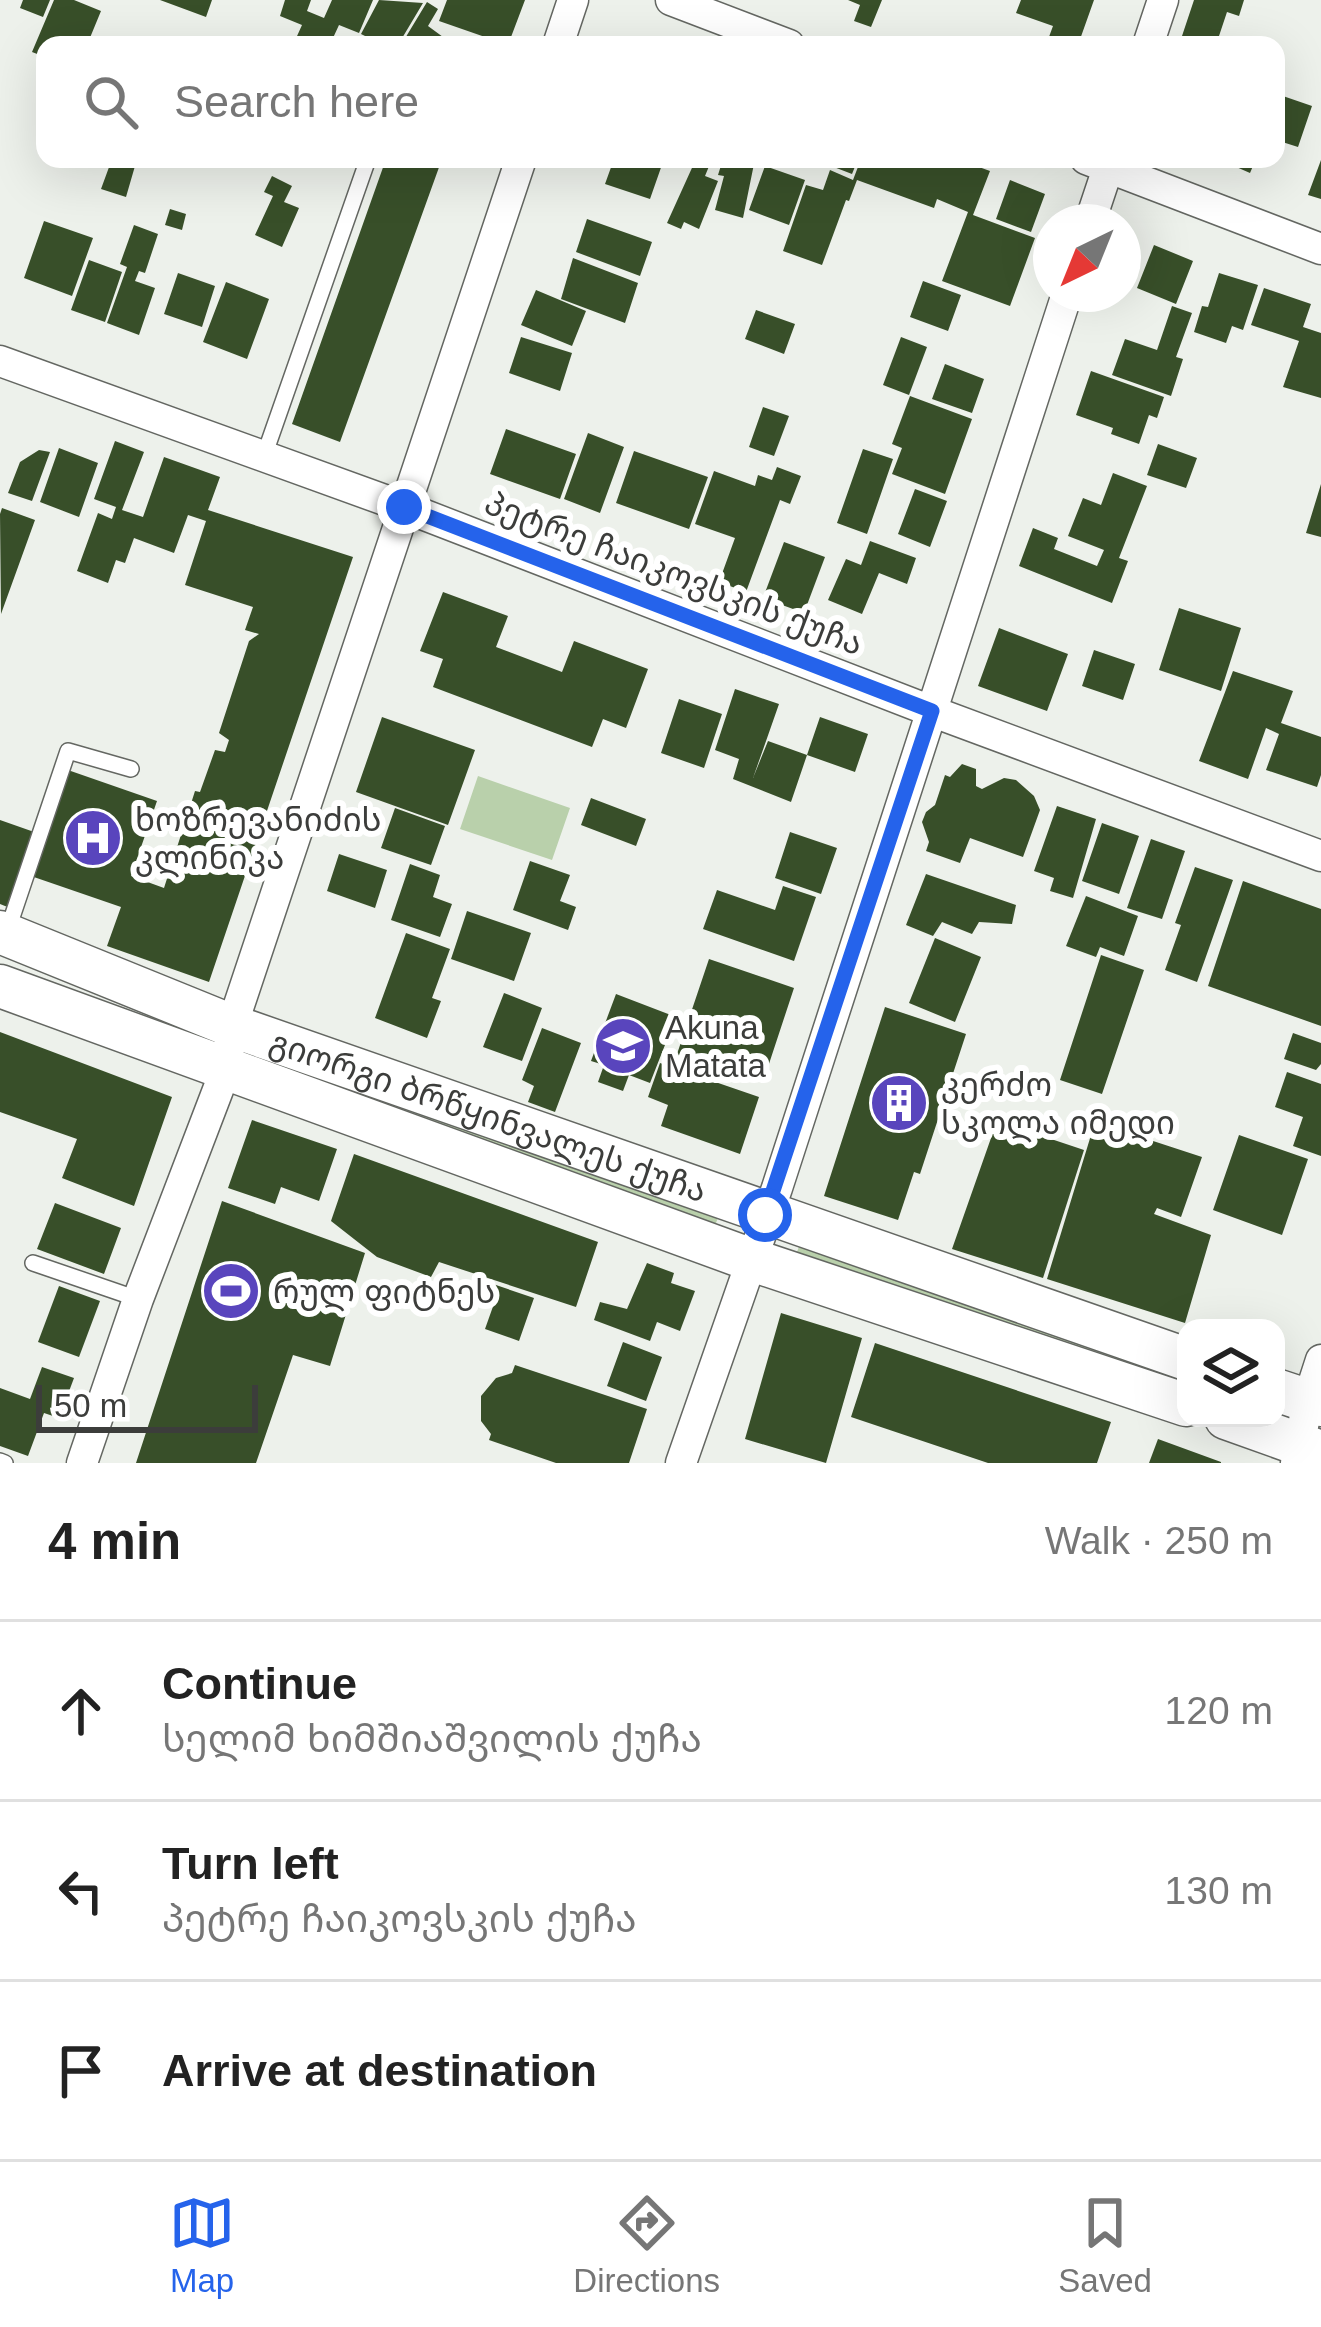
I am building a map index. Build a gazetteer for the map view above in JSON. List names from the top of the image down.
{
  "streets": {
    "street": ["პეტრე ჩაიკოვსკის ქუჩა", "გიორგი ბრწყინვალეს ქუჩა"]
  },
  "places": {
    "hospital": ["ხოზრევანიძის კლინიკა"],
    "school or university": ["Akuna Matata"],
    "building": ["კერძო სკოლა იმედი"],
    "sports": ["რულ ფიტნეს"]
  },
  "scale_bar": "50 m",
  "north": "bottom left",
  "page": {
    "search": "Search here",
    "scale": "50 m",
    "heading": ["4 min", "Walk · 250 m"],
    "list": [
      ["Continue", "სელიმ ხიმშიაშვილის ქუჩა", "120 m"],
      ["Turn left", "პეტრე ჩაიკოვსკის ქუჩა", "130 m"],
      "Arrive at destination"
    ],
    "nav": ["Map", "Directions", "Saved"]
  }
}
